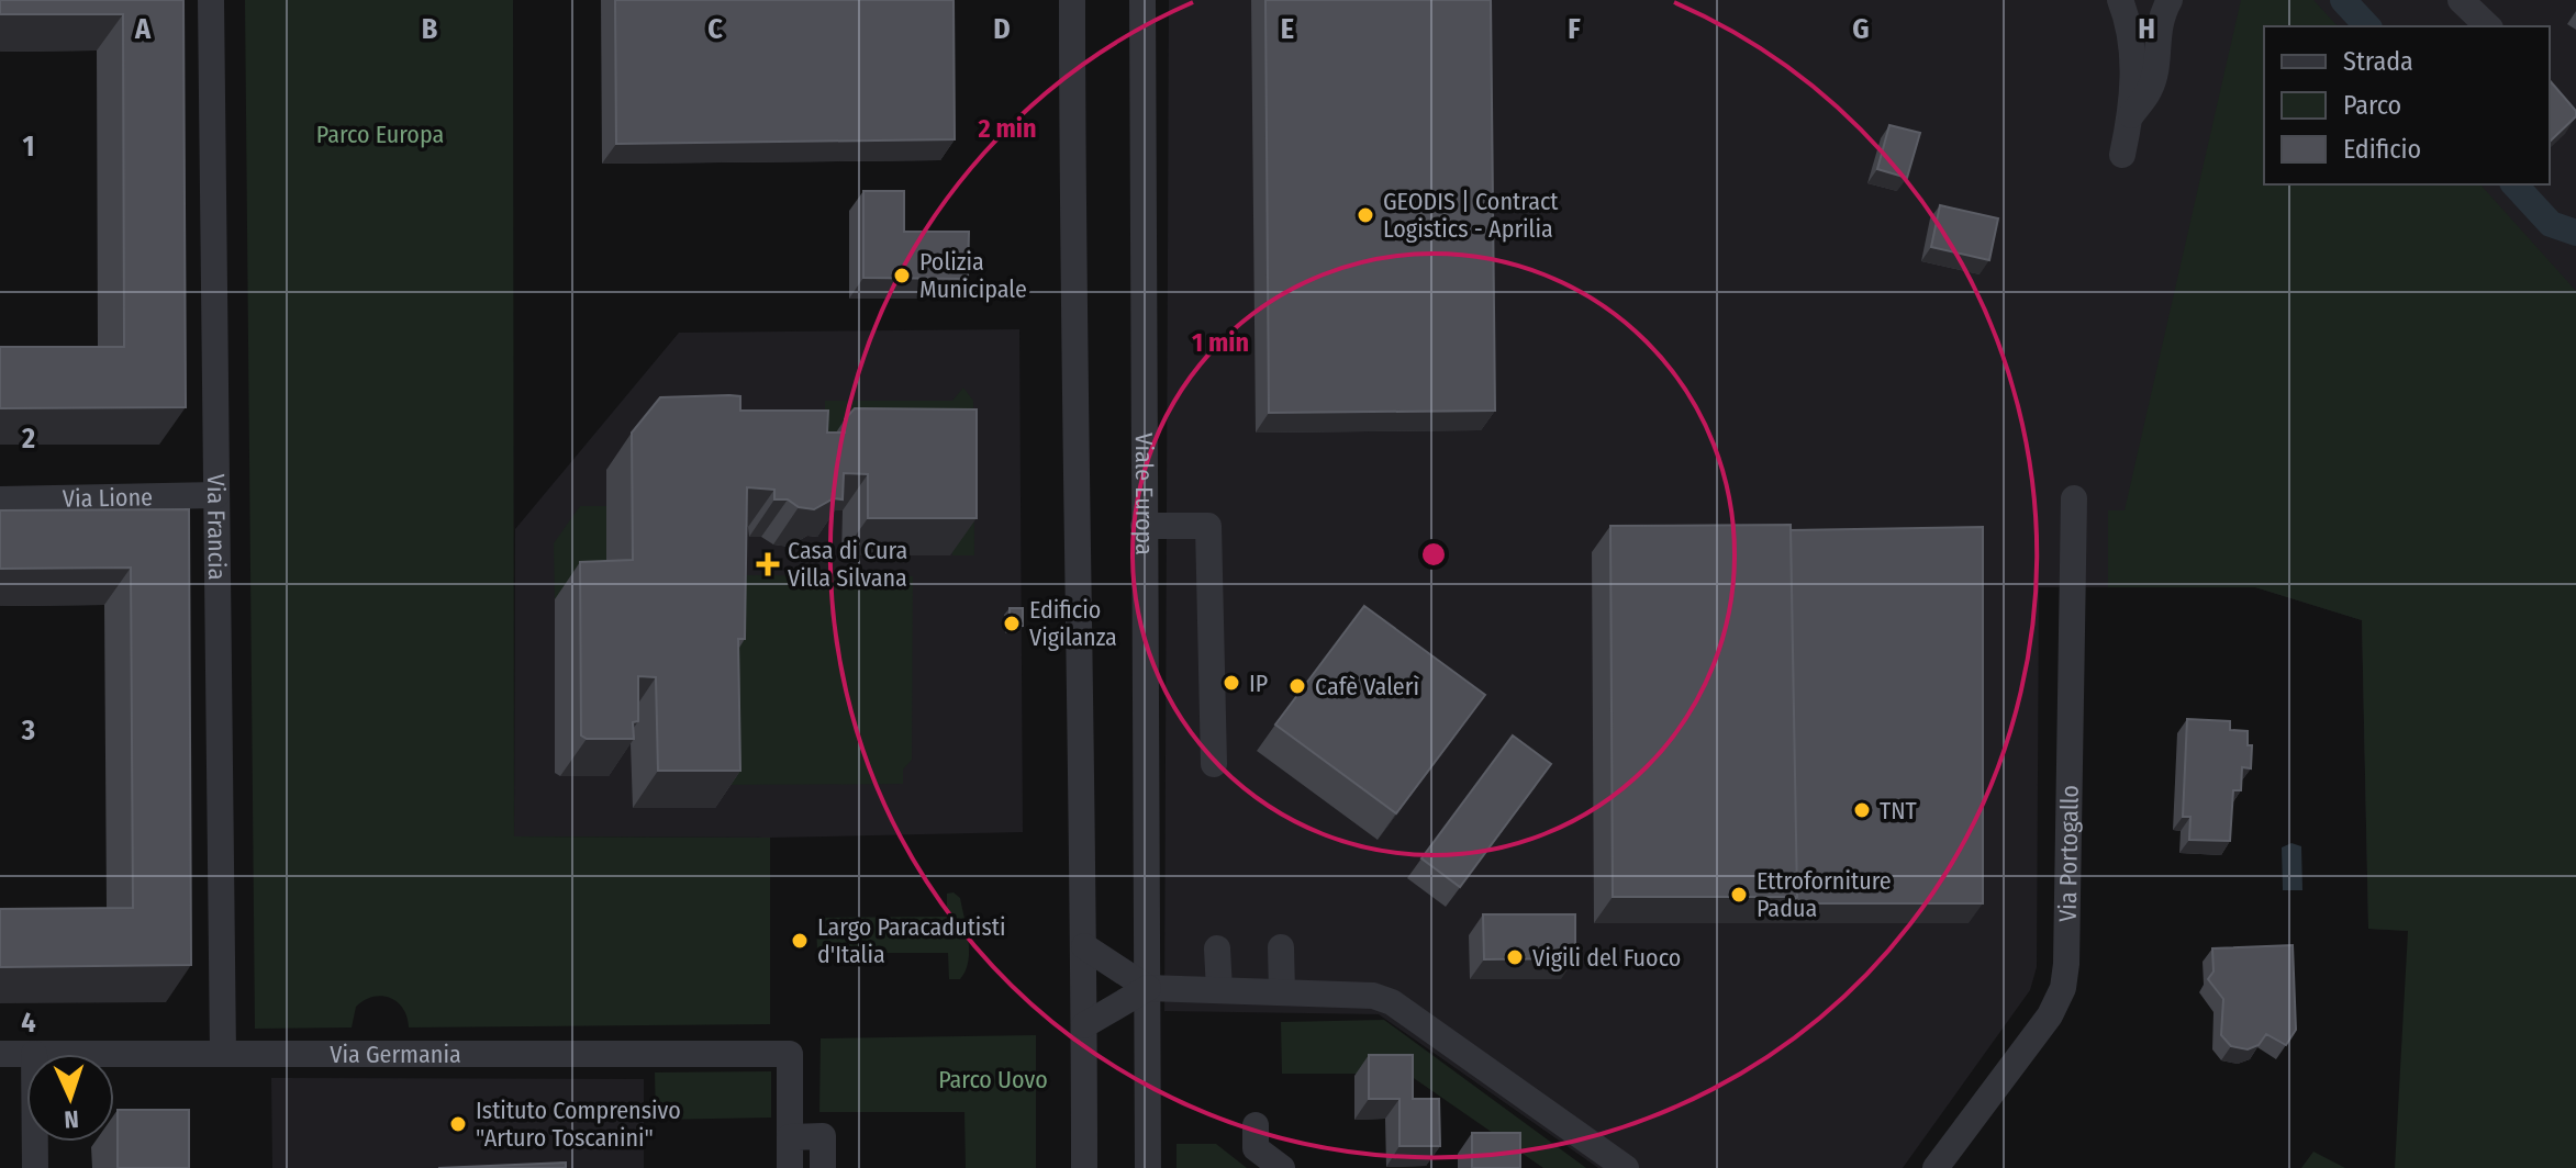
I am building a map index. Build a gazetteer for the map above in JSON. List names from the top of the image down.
{
  "streets": {
    "street": [
      "Viale Europa",
      "Via Lione",
      "Via Francia",
      "Via Portogallo",
      "Via Germania"
    ]
  },
  "crossings": [
    ["Via Lione", "Via Francia"],
    ["Via Francia", "Via Germania"]
  ],
  "parks": ["Parco Europa", "Parco Uovo"],
  "places": {
    "other": [
      "GEODIS | Contract Logistics - Aprilia",
      "Polizia Municipale",
      "Edificio Vigilanza",
      "IP",
      "Cafè Valerì",
      "TNT",
      "Ettroforniture Padua",
      "Largo Paracadutisti d'Italia",
      "Vigili del Fuoco",
      "Istituto Comprensivo \"Arturo Toscanini\""
    ],
    "health": ["Casa di Cura Villa Silvana"]
  },
  "legend": ["Strada", "Parco", "Edificio"],
  "north": "bottom",
  "grid": {
    "columns": [
      "A",
      "B",
      "C",
      "D",
      "E",
      "F",
      "G",
      "H"
    ],
    "rows": [
      "1",
      "2",
      "3",
      "4"
    ]
  },
  "rings": ["2 min", "1 min"]
}
